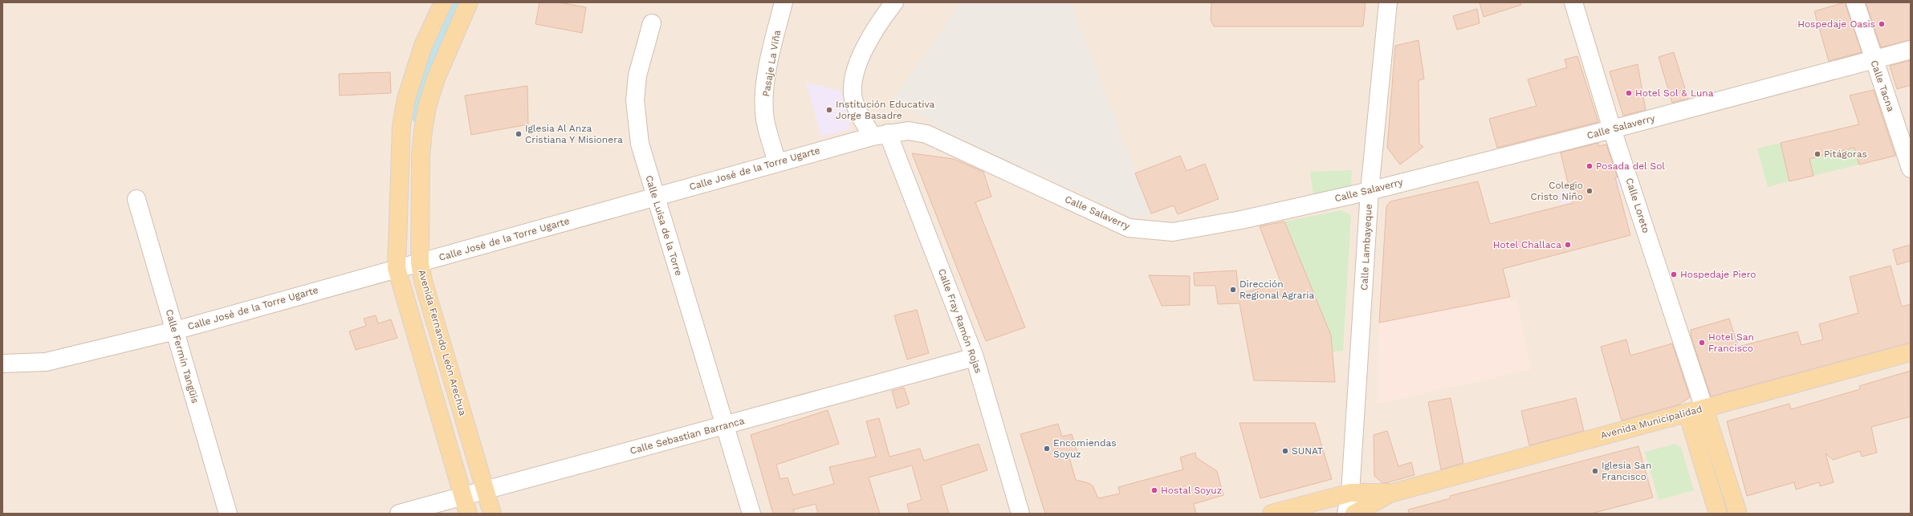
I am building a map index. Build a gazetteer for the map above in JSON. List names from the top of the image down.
{
  "streets": {
    "main road": ["Avenida Fernando León Arechua", "Avenida Municipalidad"],
    "street": [
      "Pasaje La Viña",
      "Calle Tacna",
      "Calle Salaverry",
      "Calle José de la Torre Ugarte",
      "Calle Loreto",
      "Calle Luisa de la Torre",
      "Calle Lambayeque",
      "Calle Fray Ramón Rojas",
      "Calle Fermín Tangüis",
      "Calle Sebastian Barranca"
    ]
  },
  "crossings": [
    ["Pasaje La Viña", "Calle José de la Torre Ugarte"],
    ["Calle Tacna", "Calle Salaverry"],
    ["Calle Salaverry", "Calle José de la Torre Ugarte"],
    ["Calle Salaverry", "Calle Loreto"],
    ["Calle Salaverry", "Calle Lambayeque"],
    ["Calle Salaverry", "Calle Fray Ramón Rojas"],
    ["Calle José de la Torre Ugarte", "Calle Luisa de la Torre"],
    ["Calle José de la Torre Ugarte", "Calle Fray Ramón Rojas"],
    ["Calle José de la Torre Ugarte", "Avenida Fernando León Arechua"],
    ["Calle José de la Torre Ugarte", "Calle Fermín Tangüis"],
    ["Calle Loreto", "Avenida Municipalidad"],
    ["Calle Luisa de la Torre", "Calle Sebastian Barranca"],
    ["Calle Lambayeque", "Avenida Municipalidad"],
    ["Calle Fray Ramón Rojas", "Calle Sebastian Barranca"],
    ["Avenida Fernando León Arechua", "Calle Sebastian Barranca"]
  ],
  "places": [
    "Hospedaje Oasis",
    "Hotel Sol & Luna",
    "Institución Educativa Jorge Basadre",
    "Iglesia Al Anza Cristiana Y Misionera",
    "Pitágoras",
    "Posada del Sol",
    "Colegio Cristo Niño",
    "Hotel Challaca",
    "Hospedaje Piero",
    "Dirección Regional Agraria",
    "Hotel San Francisco",
    "Encomiendas Soyuz",
    "SUNAT",
    "Iglesia San Francisco",
    "Hostal Soyuz"
  ]
}
